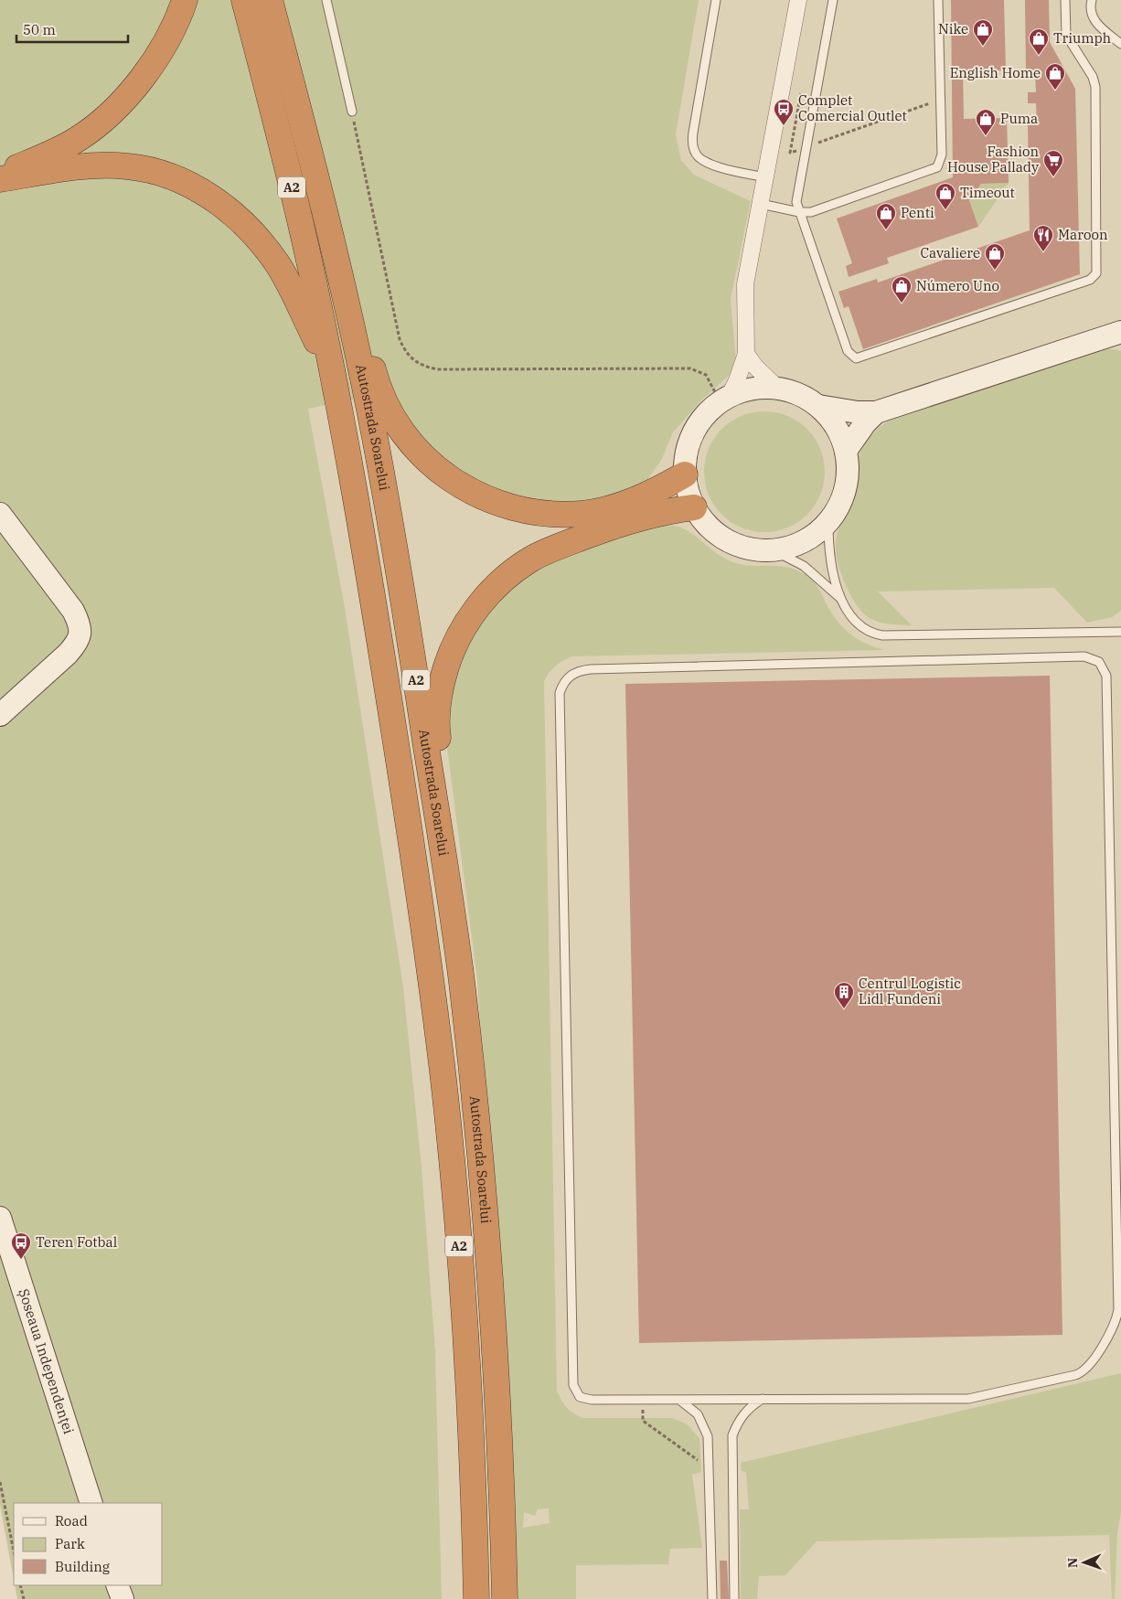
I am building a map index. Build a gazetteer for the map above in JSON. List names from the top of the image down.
{
  "streets": {
    "highway": ["A2", "Autostrada Soarelui"],
    "street": ["Șoseaua Independenței"]
  },
  "places": {
    "shop": [
      "Nike",
      "Triumph",
      "English Home",
      "Puma",
      "Timeout",
      "Penti",
      "Cavaliere",
      "Número Uno"
    ],
    "bus stop": ["Complet Comercial Outlet", "Teren Fotbal"],
    "supermarket": ["Fashion House Pallady"],
    "restaurant": ["Maroon"],
    "building": ["Centrul Logistic Lidl Fundeni"]
  },
  "legend": ["Road", "Park", "Building"],
  "scale_bar": "50 m",
  "north": "left"
}
